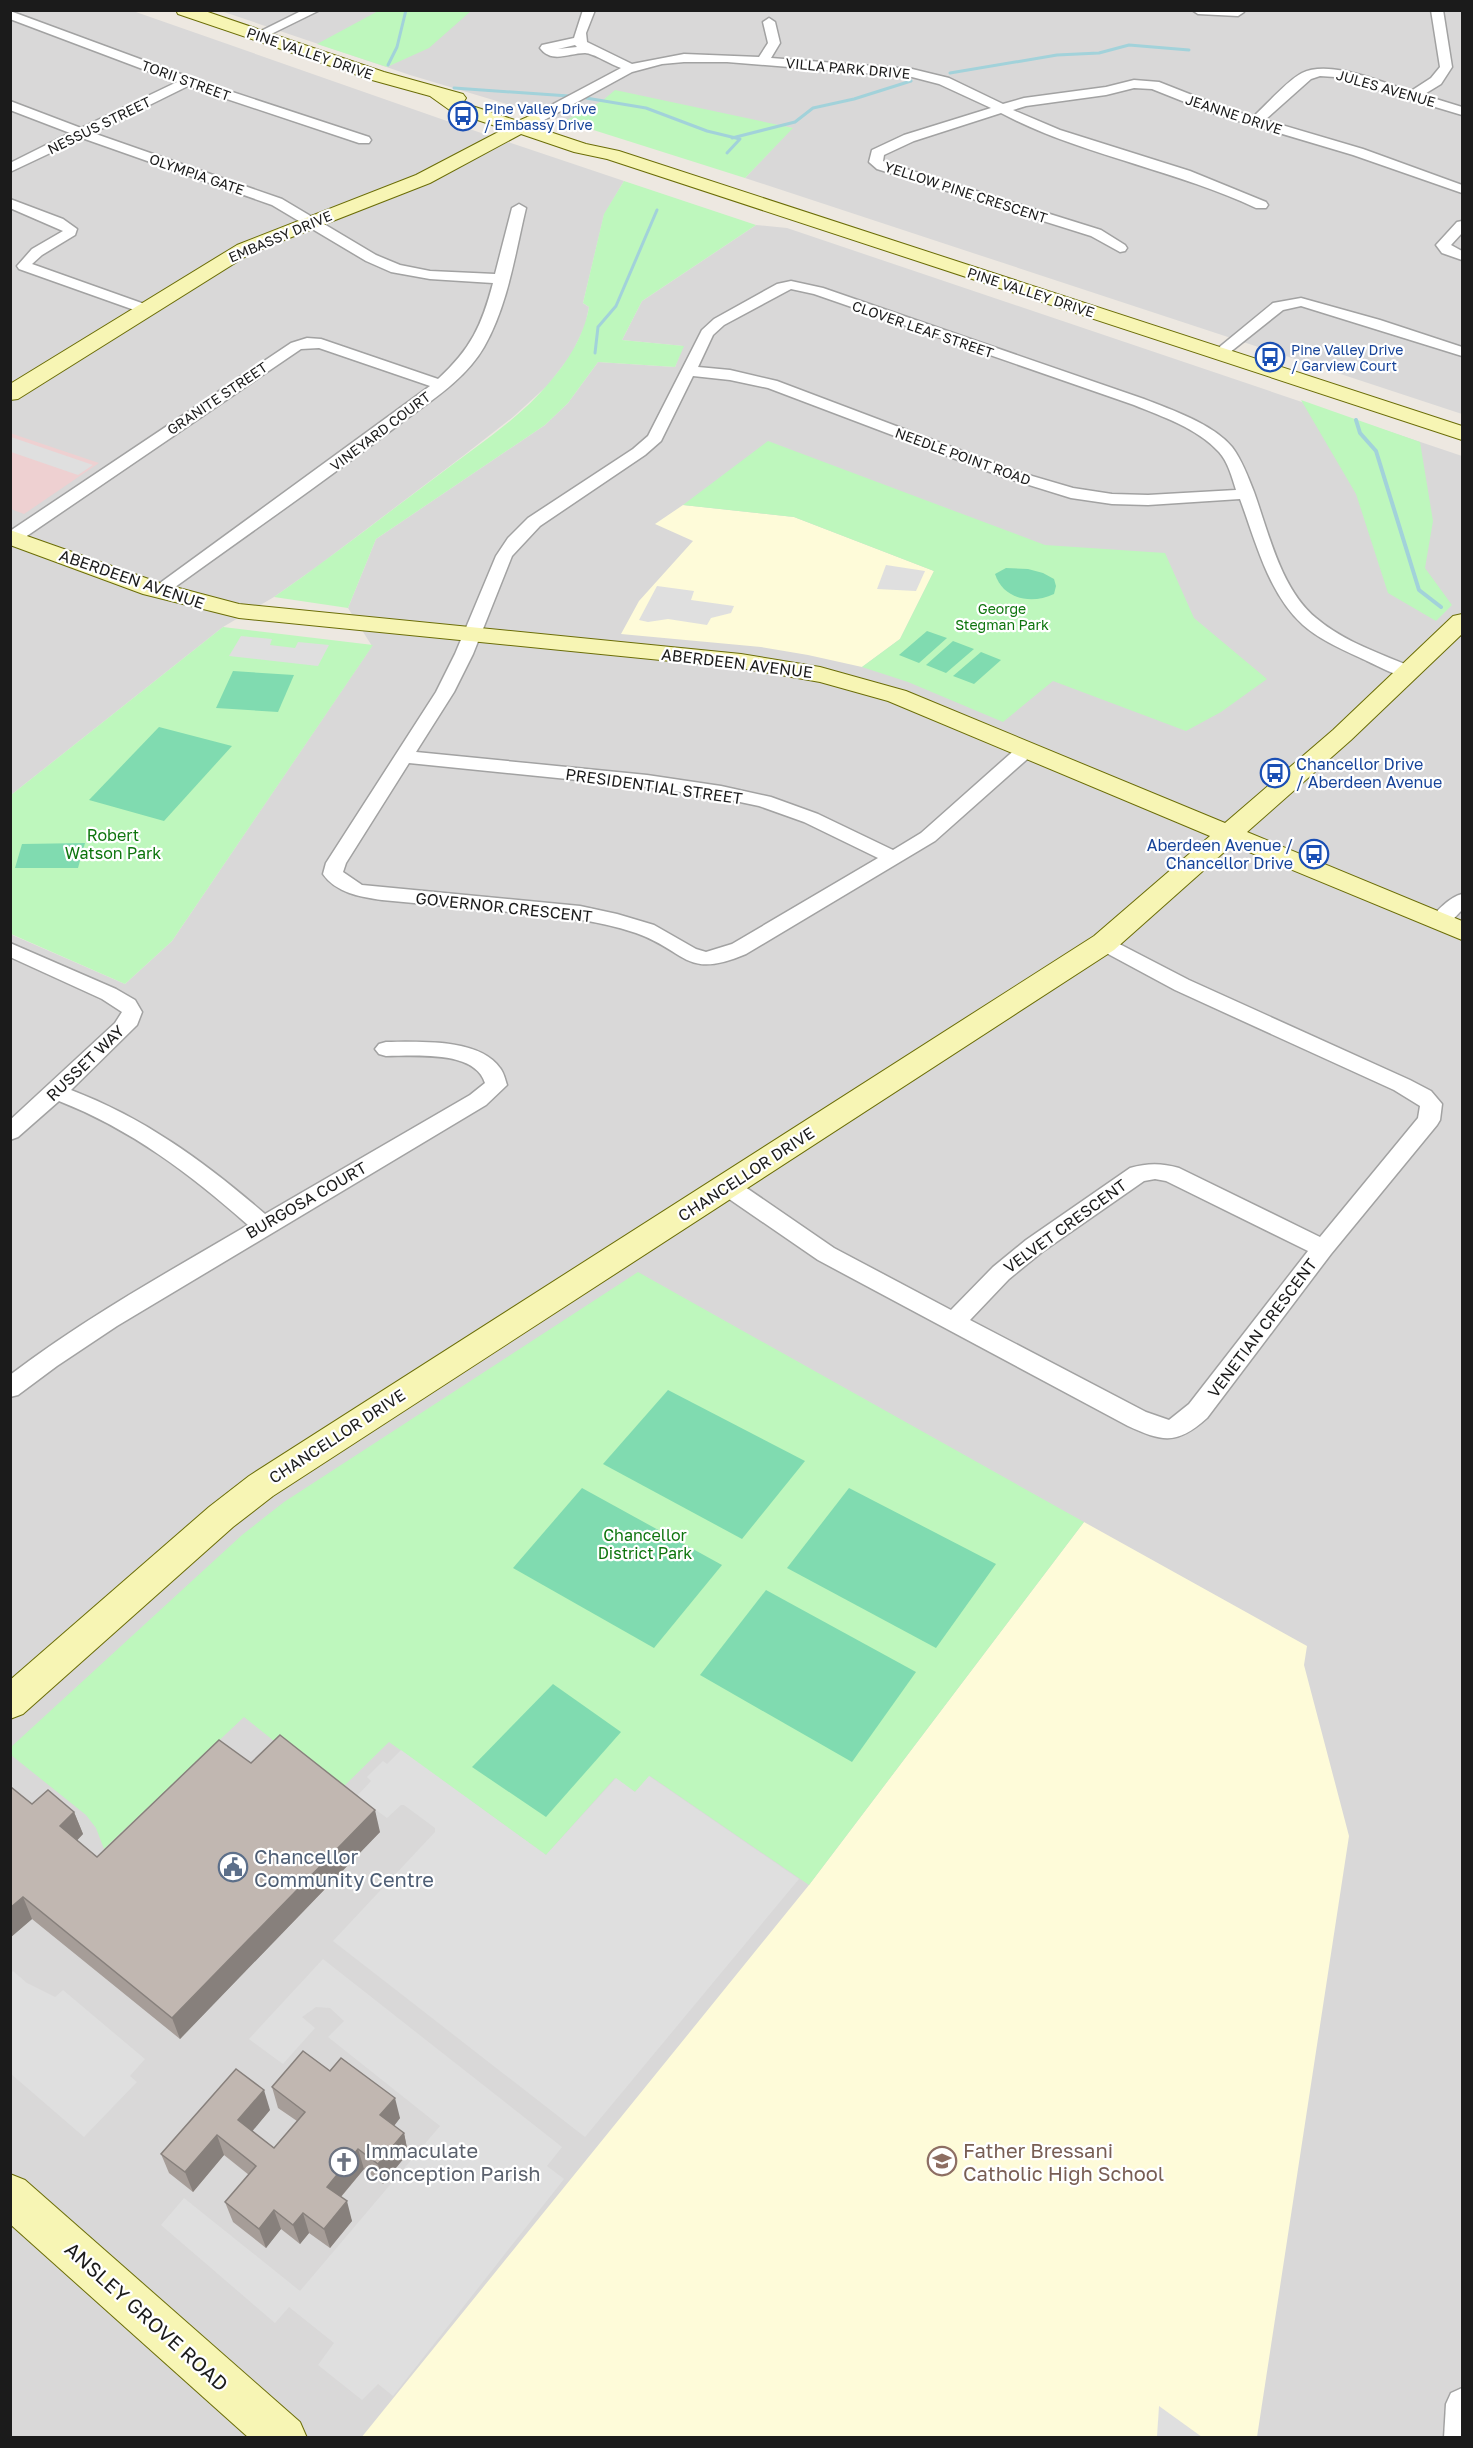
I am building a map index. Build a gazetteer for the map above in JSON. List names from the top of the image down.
{
  "streets": {
    "street": [
      "PINE VALLEY DRIVE",
      "VILLA PARK DRIVE",
      "TORII STREET",
      "JULES AVENUE",
      "JEANNE DRIVE",
      "NESSUS STREET",
      "OLYMPIA GATE",
      "YELLOW PINE CRESCENT",
      "EMBASSY DRIVE",
      "CLOVER LEAF STREET",
      "GRANITE STREET",
      "VINEYARD COURT",
      "NEEDLE POINT ROAD",
      "ABERDEEN AVENUE",
      "PRESIDENTIAL STREET",
      "GOVERNOR CRESCENT",
      "RUSSET WAY",
      "CHANCELLOR DRIVE",
      "BURGOSA COURT",
      "VELVET CRESCENT",
      "VENETIAN CRESCENT",
      "ANSLEY GROVE ROAD"
    ]
  },
  "crossings": [
    ["PINE VALLEY DRIVE", "VILLA PARK DRIVE"],
    ["PINE VALLEY DRIVE", "EMBASSY DRIVE"],
    ["VILLA PARK DRIVE", "JEANNE DRIVE"],
    ["VILLA PARK DRIVE", "YELLOW PINE CRESCENT"],
    ["VILLA PARK DRIVE", "EMBASSY DRIVE"],
    ["TORII STREET", "NESSUS STREET"],
    ["JULES AVENUE", "JEANNE DRIVE"],
    ["JEANNE DRIVE", "YELLOW PINE CRESCENT"],
    ["NESSUS STREET", "OLYMPIA GATE"],
    ["OLYMPIA GATE", "EMBASSY DRIVE"],
    ["OLYMPIA GATE", "VINEYARD COURT"],
    ["CLOVER LEAF STREET", "NEEDLE POINT ROAD"],
    ["CLOVER LEAF STREET", "ABERDEEN AVENUE"],
    ["CLOVER LEAF STREET", "GOVERNOR CRESCENT"],
    ["CLOVER LEAF STREET", "CHANCELLOR DRIVE"],
    ["GRANITE STREET", "VINEYARD COURT"],
    ["GRANITE STREET", "ABERDEEN AVENUE"],
    ["VINEYARD COURT", "ABERDEEN AVENUE"],
    ["ABERDEEN AVENUE", "GOVERNOR CRESCENT"],
    ["ABERDEEN AVENUE", "CHANCELLOR DRIVE"],
    ["PRESIDENTIAL STREET", "GOVERNOR CRESCENT"],
    ["CHANCELLOR DRIVE", "VENETIAN CRESCENT"],
    ["VELVET CRESCENT", "VENETIAN CRESCENT"]
  ],
  "parks": ["George Stegman Park", "Robert Watson Park", "Chancellor District Park"],
  "places": {
    "bus stop": [
      "Pine Valley Drive / Embassy Drive",
      "Pine Valley Drive / Garview Court",
      "Chancellor Drive / Aberdeen Avenue",
      "Aberdeen Avenue / Chancellor Drive"
    ],
    "public building": ["Chancellor Community Centre"],
    "school or university": ["Father Bressani Catholic High School"],
    "church": ["Immaculate Conception Parish"]
  }
}
